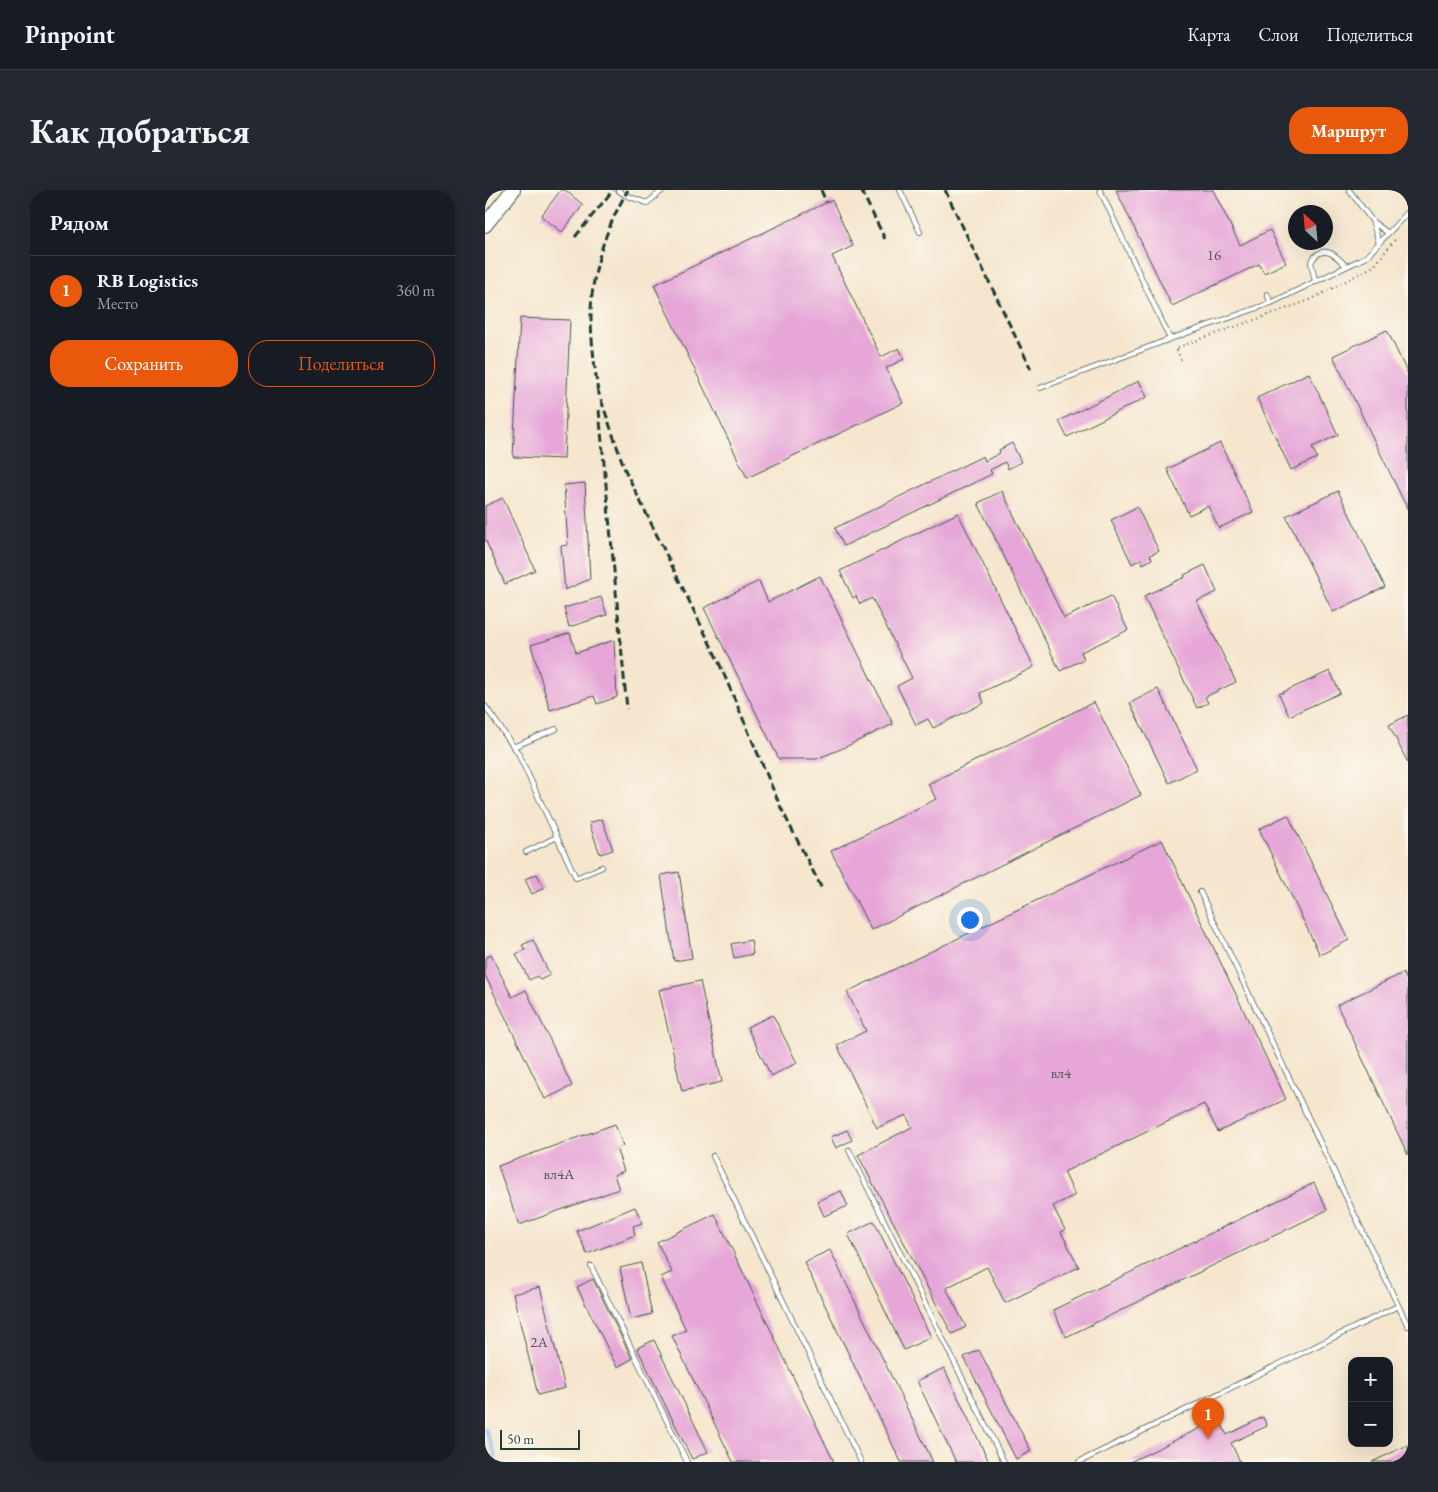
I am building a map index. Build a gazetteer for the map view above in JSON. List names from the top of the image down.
{
  "house_numbers": [
    "16",
    "вл4",
    "вл4А",
    "2А"
  ],
  "scale_bar": "50 m",
  "north": "top left",
  "page": {
    "header": "Pinpoint",
    "nav": ["Карта", "Слои", "Поделиться"],
    "buttons": [
      "Маршрут",
      ["Сохранить", "Поделиться"]
    ],
    "title": "Как добраться",
    "heading": "Рядом",
    "list": [
      {
        "mark": "1",
        "name": "RB Logistics",
        "note": "Место",
        "value": "360 m"
      }
    ],
    "map_buttons": ["+", "−"],
    "pins": "1",
    "scale": "50 m"
  }
}
